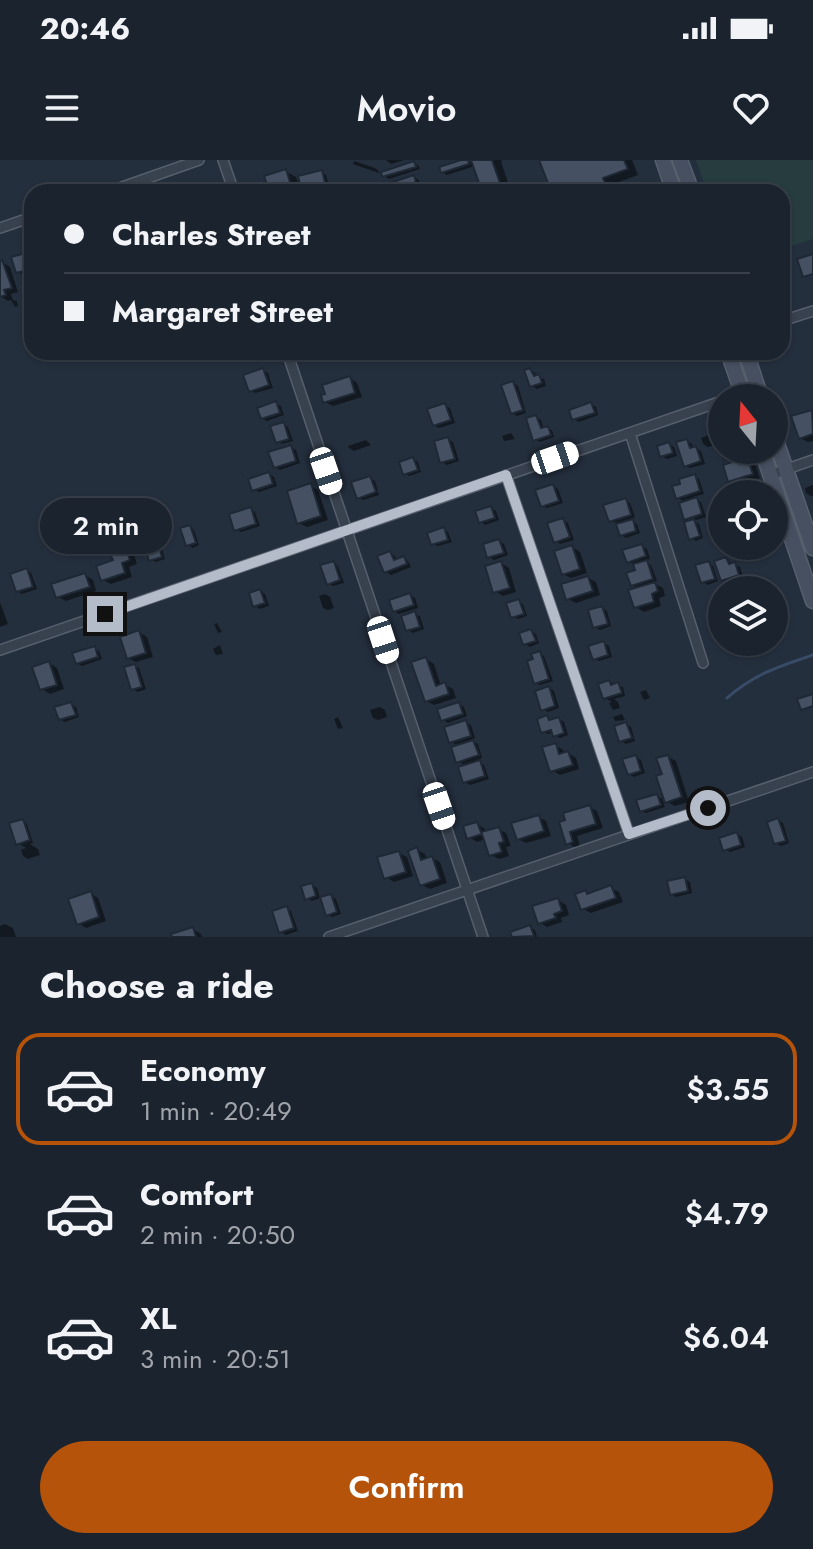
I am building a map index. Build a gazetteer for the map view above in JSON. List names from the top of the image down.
{
  "north": "top",
  "page": {
    "status": "20:46",
    "header": "Movio",
    "banner": ["Charles Street", "Margaret Street"],
    "bubble": "2 min",
    "heading": "Choose a ride",
    "list": [
      {
        "name": "Economy",
        "note": "1 min · 20:49",
        "value": "$3.55"
      },
      {
        "name": "Comfort",
        "note": "2 min · 20:50",
        "value": "$4.79"
      },
      {
        "name": "XL",
        "note": "3 min · 20:51",
        "value": "$6.04"
      }
    ],
    "buttons": "Confirm"
  }
}
